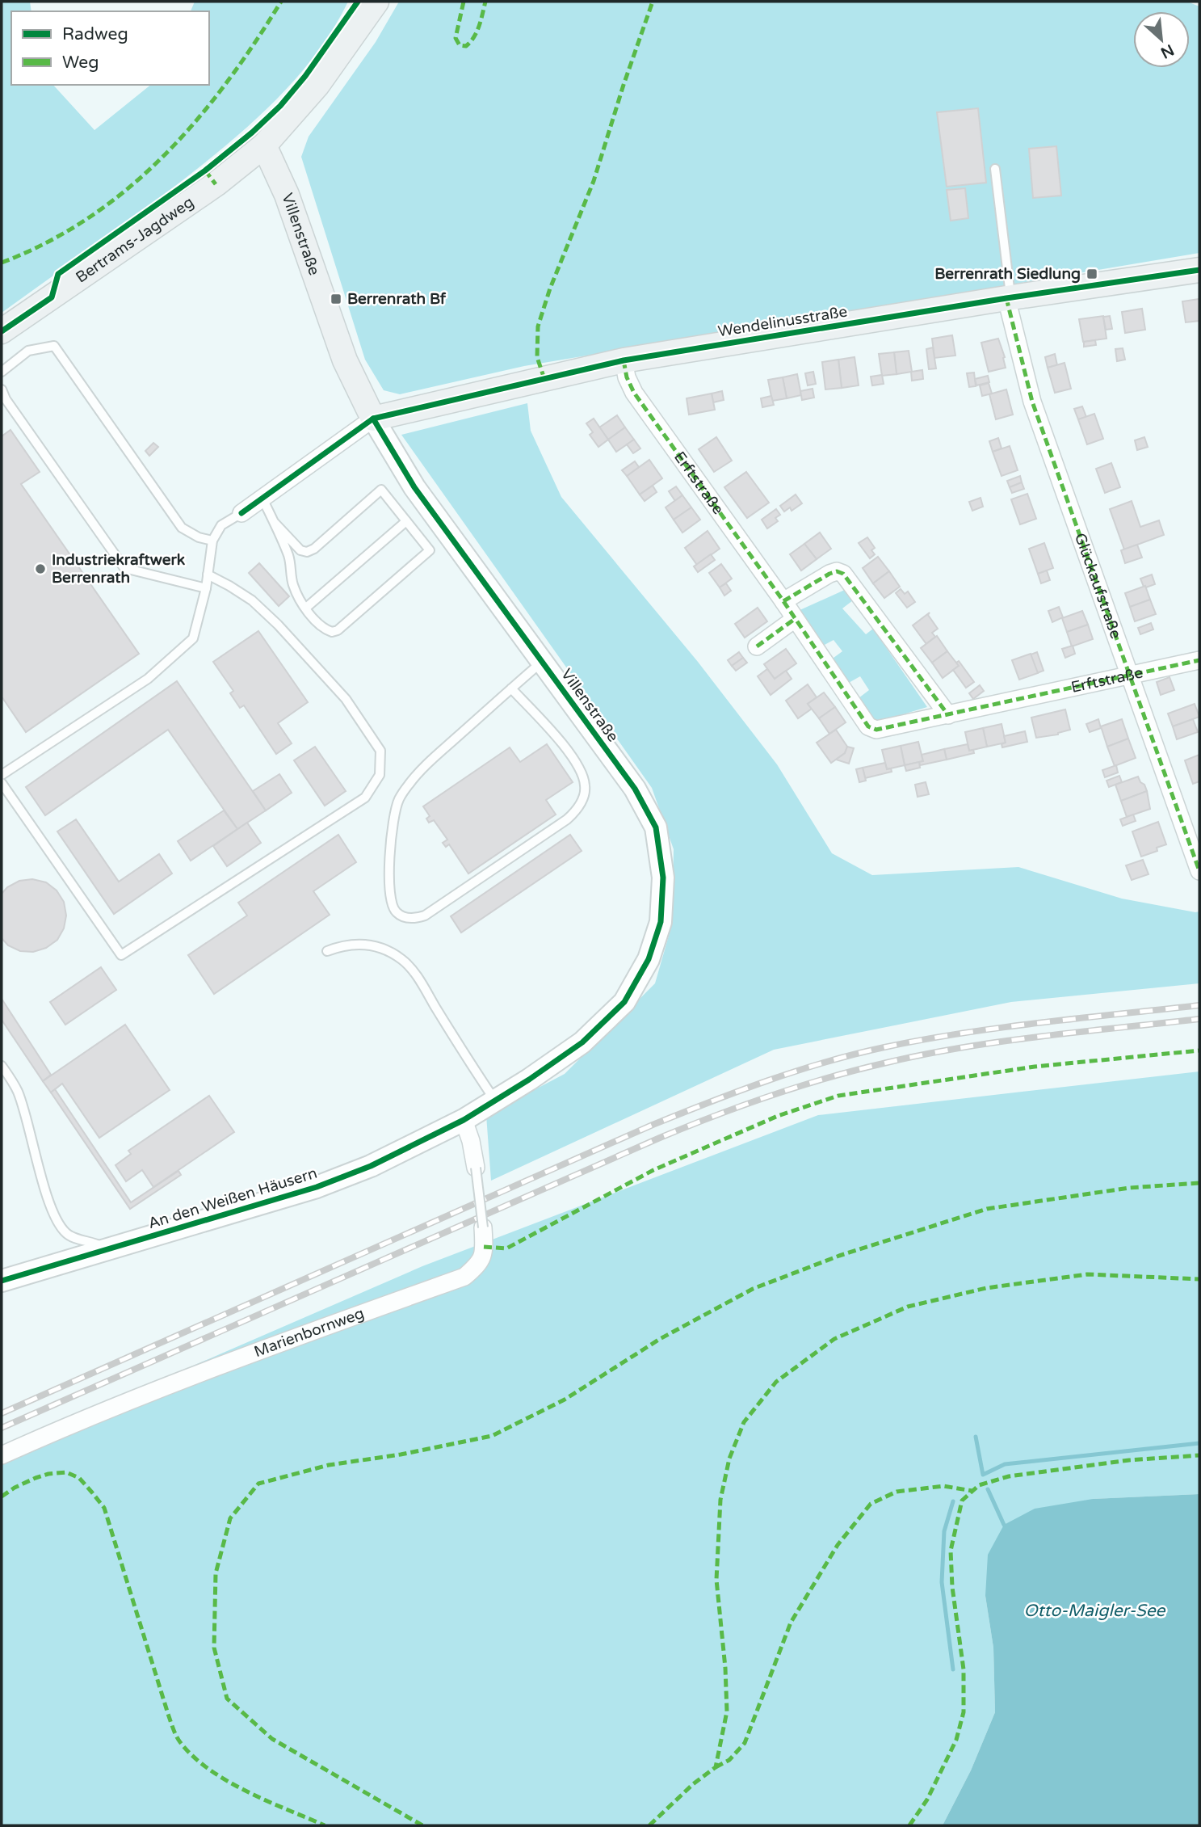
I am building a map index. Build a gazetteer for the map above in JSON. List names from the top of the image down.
{
  "streets": {
    "main road": ["Villenstraße", "Bertrams-Jagdweg", "Wendelinusstraße"],
    "street": [
      "Erftstraße",
      "Glückaufstraße",
      "An den Weißen Häusern",
      "Marienbornweg"
    ]
  },
  "crossings": [
    ["Villenstraße", "Bertrams-Jagdweg"],
    ["Villenstraße", "Wendelinusstraße"],
    ["Villenstraße", "An den Weißen Häusern"],
    ["Villenstraße", "Marienbornweg"],
    ["Wendelinusstraße", "Erftstraße"],
    ["Wendelinusstraße", "Glückaufstraße"],
    ["Erftstraße", "Glückaufstraße"],
    ["An den Weißen Häusern", "Marienbornweg"]
  ],
  "water": ["Otto-Maigler-See"],
  "places": {
    "transit": ["Berrenrath Siedlung", "Berrenrath Bf"],
    "other": ["Industriekraftwerk Berrenrath"]
  },
  "legend": ["Radweg", "Weg"],
  "north": "bottom right"
}
